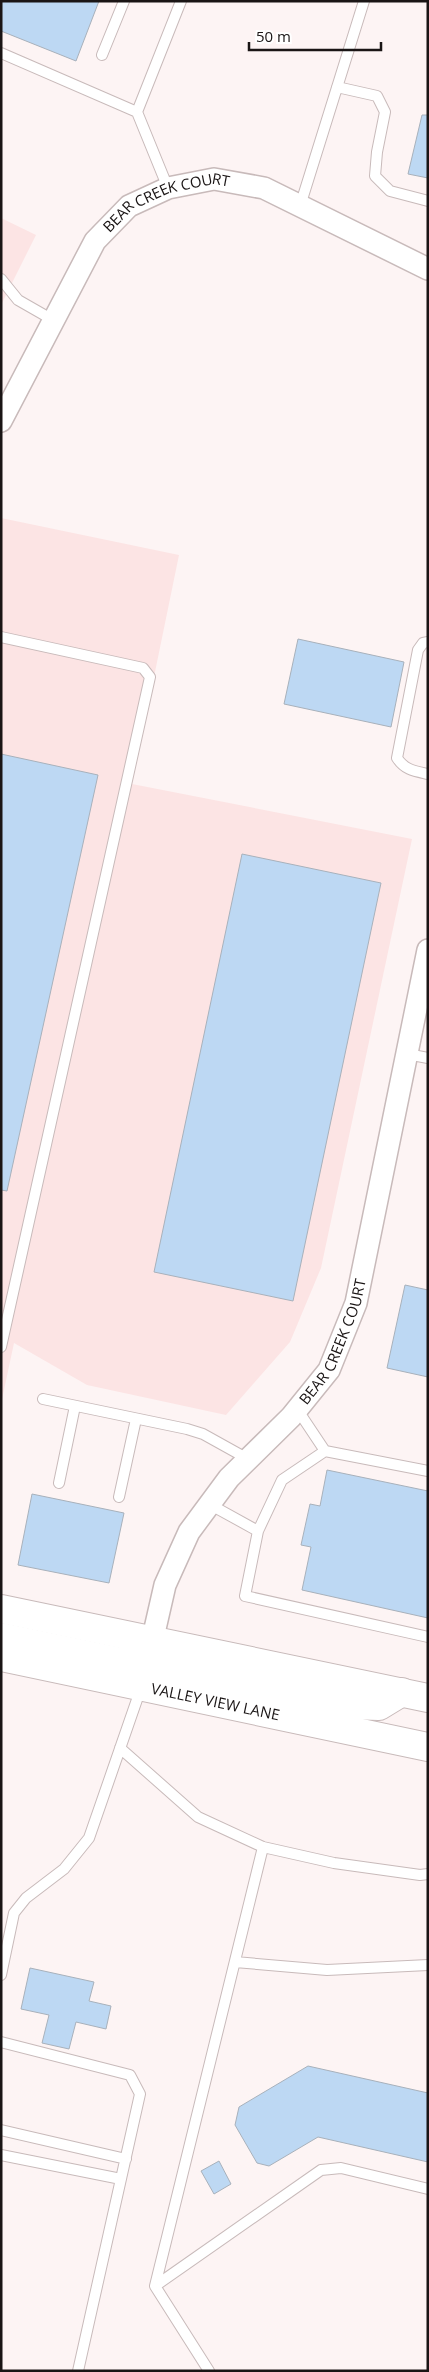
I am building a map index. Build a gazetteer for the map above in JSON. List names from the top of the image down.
{
  "streets": {
    "main road": ["VALLEY VIEW LANE"],
    "street": ["BEAR CREEK COURT"]
  },
  "crossings": [
    ["BEAR CREEK COURT", "VALLEY VIEW LANE"]
  ],
  "scale_bar": "50 m"
}
